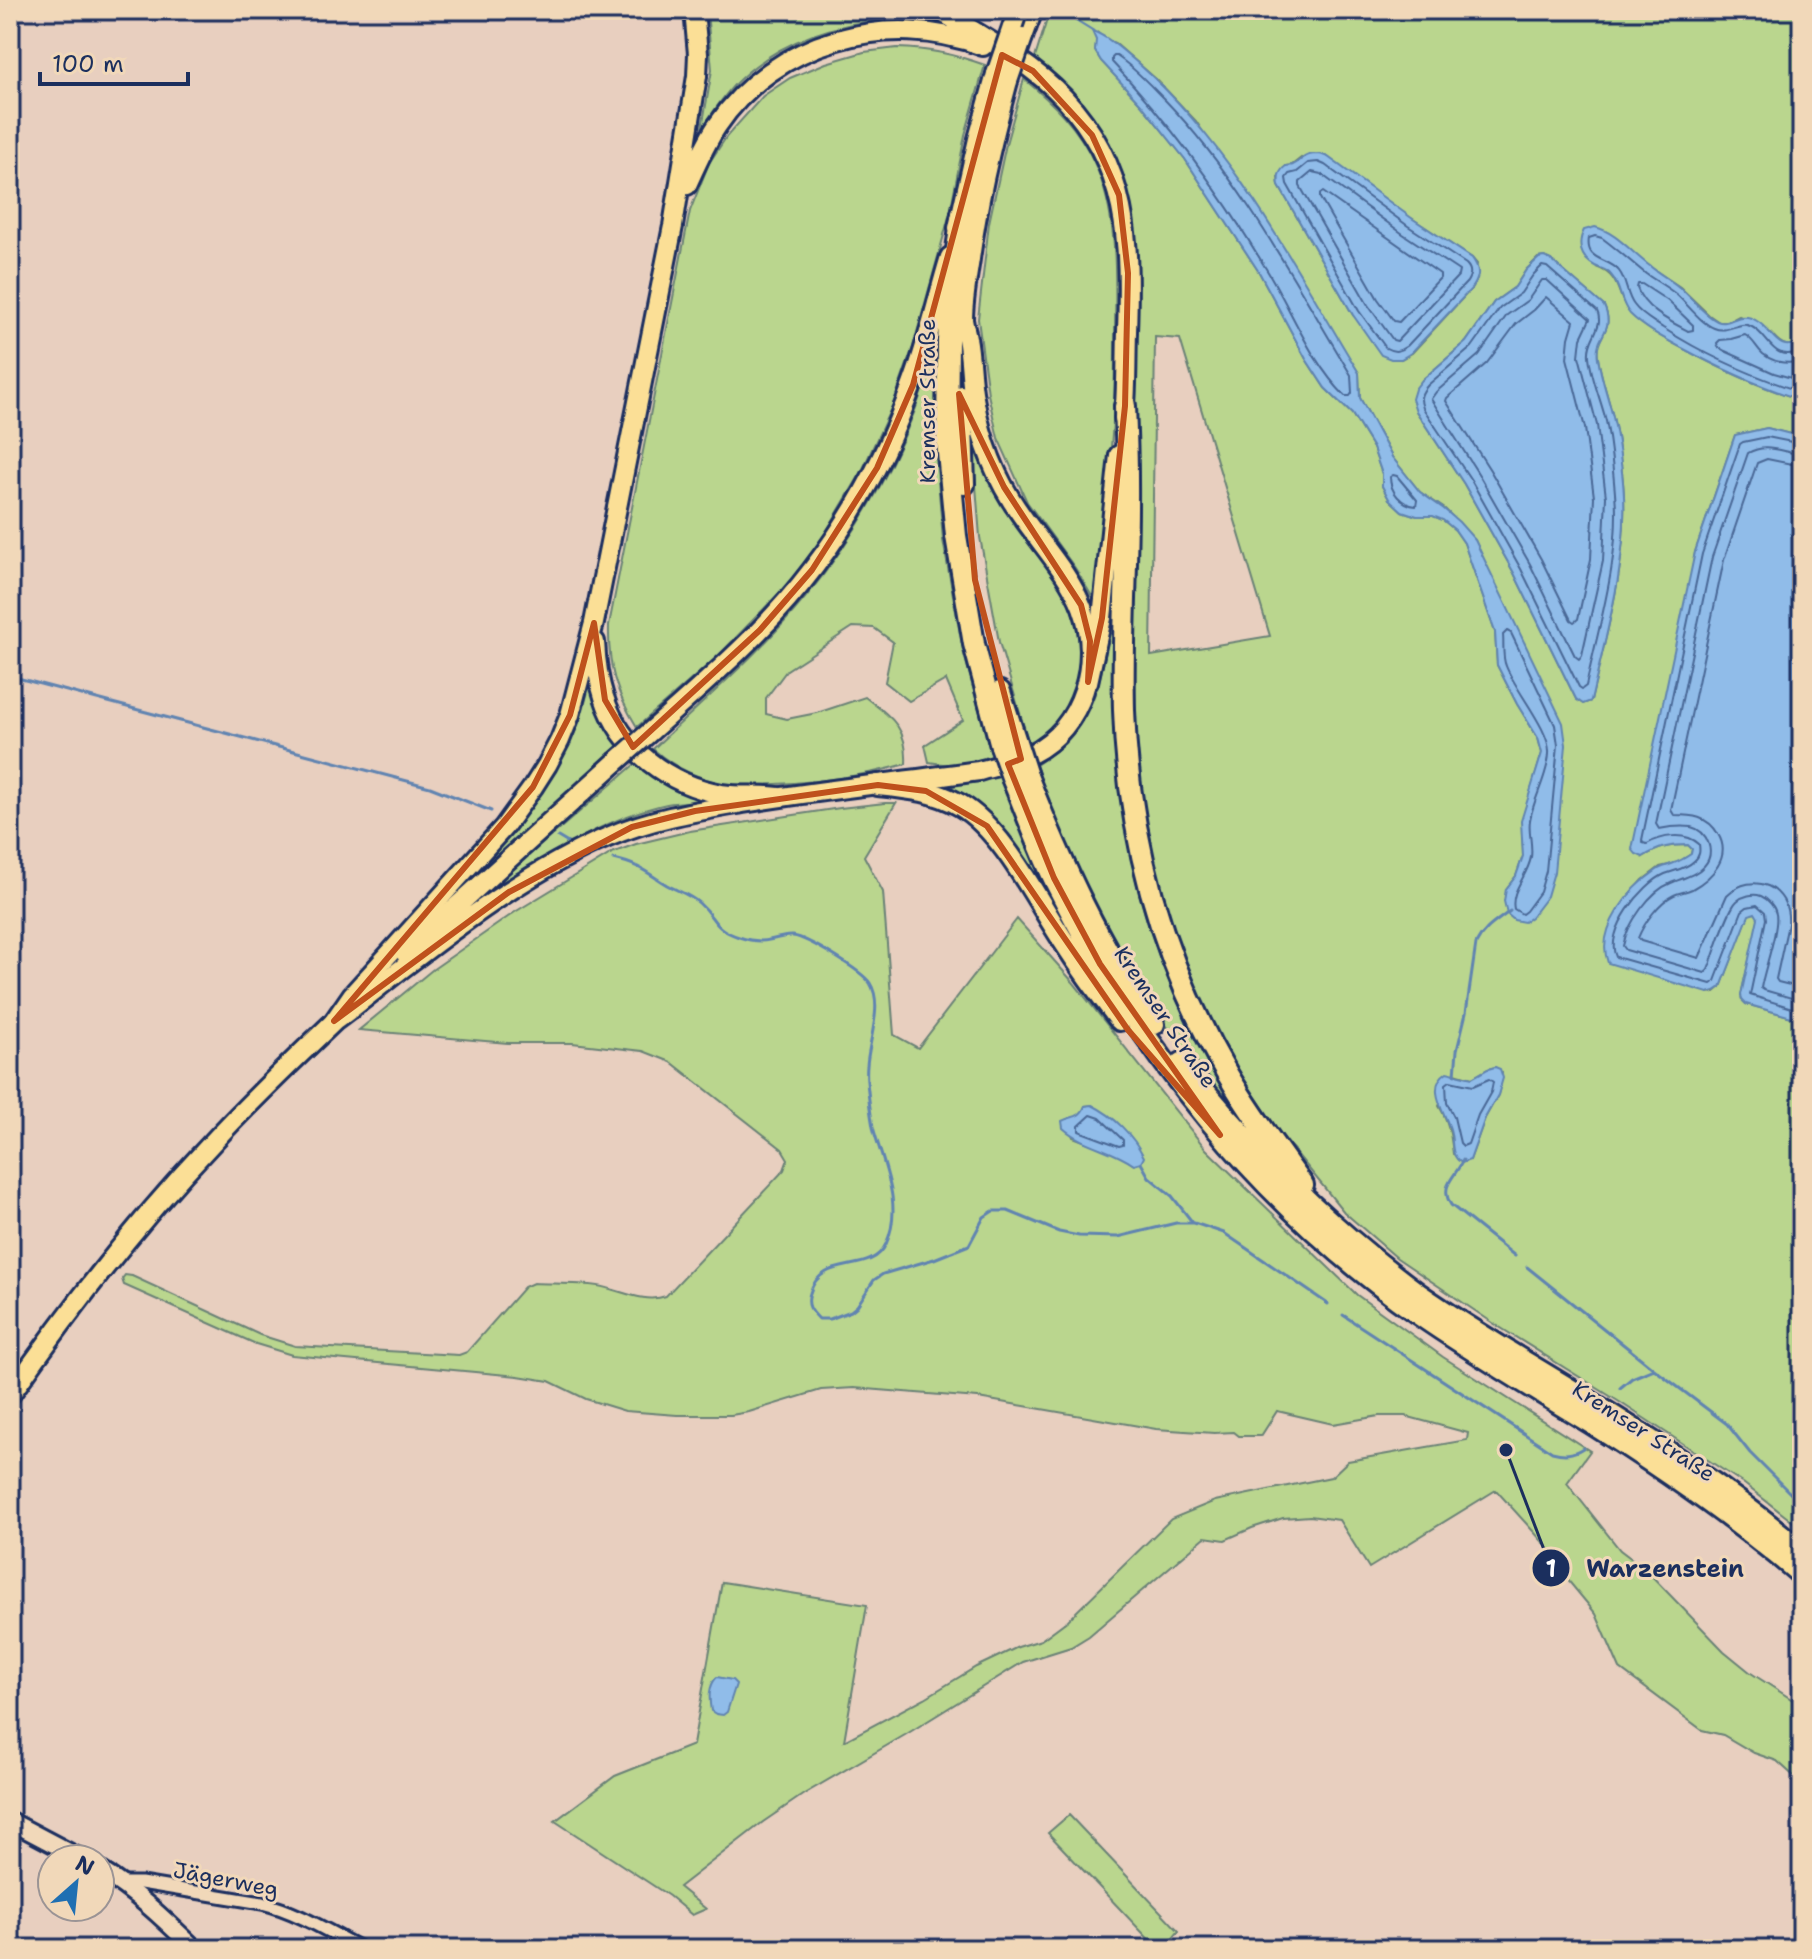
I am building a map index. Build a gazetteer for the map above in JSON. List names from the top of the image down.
{
  "streets": {
    "highway": ["Kremser Straße"],
    "street": ["Jägerweg"]
  },
  "places": ["Warzenstein"],
  "scale_bar": "100 m",
  "north": "top right"
}
